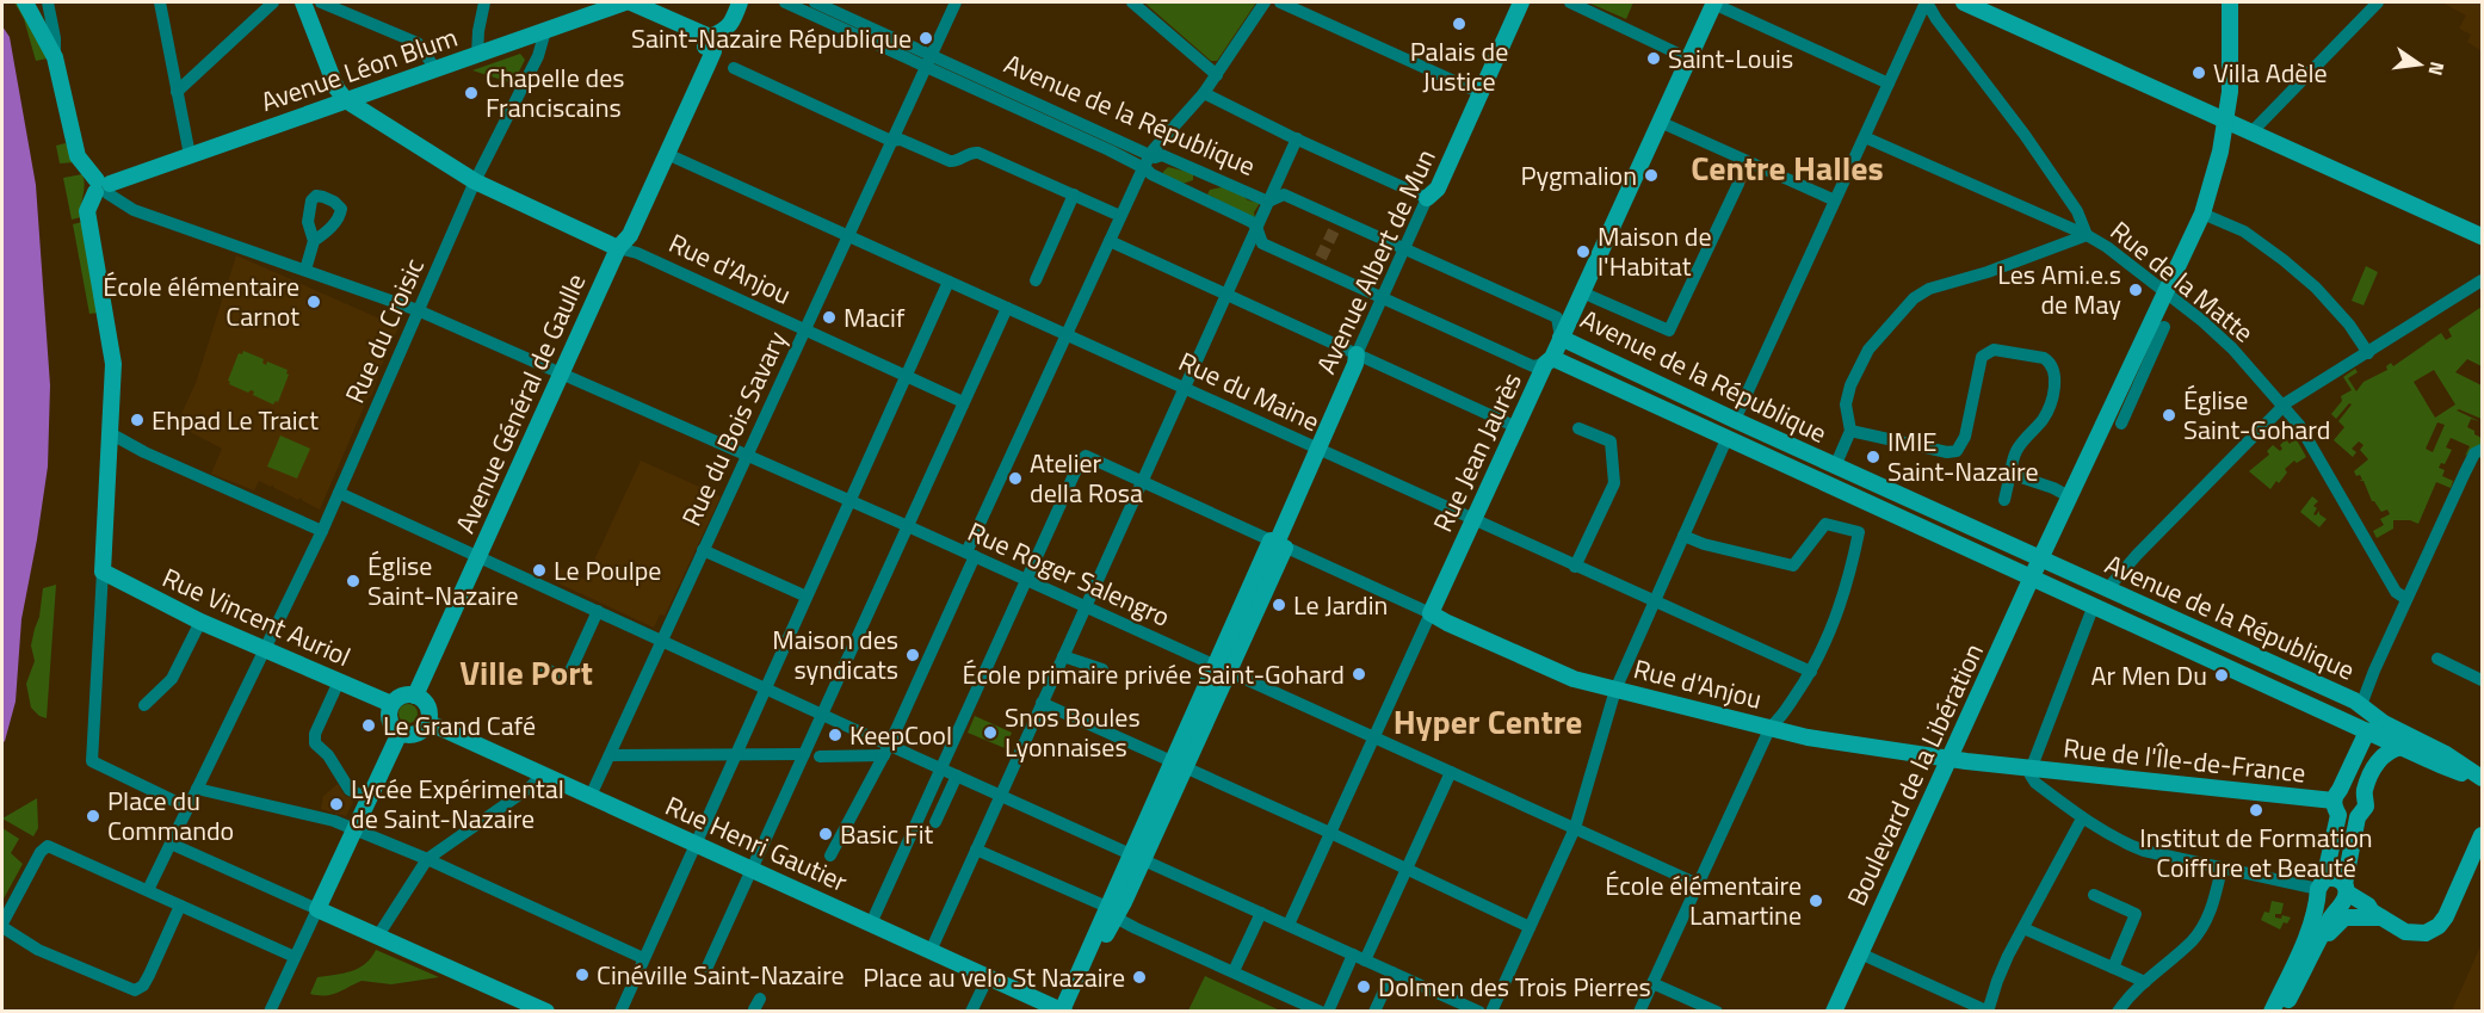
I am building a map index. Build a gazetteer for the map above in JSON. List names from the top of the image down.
{
  "streets": {
    "street": [
      "Avenue Léon Blum",
      "Avenue de la République",
      "Avenue Albert de Mun",
      "Rue d'Anjou",
      "Rue de la Matte",
      "Rue du Croisic",
      "Rue du Maine",
      "Avenue Général de Gaulle",
      "Rue du Bois Savary",
      "Rue Jean Jaurès",
      "Rue Roger Salengro",
      "Rue Vincent Auriol",
      "Rue de l'Île-de-France",
      "Boulevard de la Libération",
      "Rue Henri Gautier"
    ]
  },
  "crossings": [
    ["Avenue Léon Blum", "Rue d'Anjou"],
    ["Avenue Léon Blum", "Rue du Croisic"],
    ["Avenue Léon Blum", "Rue Roger Salengro"],
    ["Avenue de la République", "Avenue Albert de Mun"],
    ["Avenue de la République", "Rue du Bois Savary"],
    ["Avenue de la République", "Rue Jean Jaurès"],
    ["Avenue de la République", "Boulevard de la Libération"],
    ["Avenue Albert de Mun", "Rue d'Anjou"],
    ["Avenue Albert de Mun", "Rue du Maine"],
    ["Avenue Albert de Mun", "Rue Roger Salengro"],
    ["Avenue Albert de Mun", "Rue Henri Gautier"],
    ["Rue d'Anjou", "Rue du Croisic"],
    ["Rue d'Anjou", "Avenue Général de Gaulle"],
    ["Rue d'Anjou", "Rue du Bois Savary"],
    ["Rue d'Anjou", "Rue Jean Jaurès"],
    ["Rue d'Anjou", "Rue Roger Salengro"],
    ["Rue d'Anjou", "Rue de l'Île-de-France"],
    ["Rue d'Anjou", "Boulevard de la Libération"],
    ["Rue de la Matte", "Boulevard de la Libération"],
    ["Rue du Croisic", "Rue Roger Salengro"],
    ["Rue du Croisic", "Rue Vincent Auriol"],
    ["Rue du Maine", "Avenue Général de Gaulle"],
    ["Rue du Maine", "Rue du Bois Savary"],
    ["Rue du Maine", "Rue Jean Jaurès"],
    ["Avenue Général de Gaulle", "Rue Roger Salengro"],
    ["Avenue Général de Gaulle", "Rue Vincent Auriol"],
    ["Avenue Général de Gaulle", "Rue Henri Gautier"],
    ["Rue du Bois Savary", "Rue Roger Salengro"],
    ["Rue du Bois Savary", "Rue Henri Gautier"],
    ["Rue Jean Jaurès", "Rue Roger Salengro"],
    ["Rue Vincent Auriol", "Rue Henri Gautier"]
  ],
  "districts": ["Centre Halles", "Ville Port", "Hyper Centre"],
  "places": [
    "Palais de Justice",
    "Saint-Nazaire République",
    "Saint-Louis",
    "Villa Adèle",
    "Chapelle des Franciscains",
    "Pygmalion",
    "Maison de l'Habitat",
    "Les Ami.e.s de May",
    "École élémentaire Carnot",
    "Macif",
    "Église Saint-Gohard",
    "Ehpad Le Traict",
    "IMIE Saint-Nazaire",
    "Atelier della Rosa",
    "Le Poulpe",
    "Église Saint-Nazaire",
    "Le Jardin",
    "Maison des syndicats",
    "École primaire privée Saint-Gohard",
    "Ar Men Du",
    "Le Grand Café",
    "Snos Boules Lyonnaises",
    "KeepCool",
    "Lycée Expérimental de Saint-Nazaire",
    "Institut de Formation Coiffure et Beauté",
    "Place du Commando",
    "Basic Fit",
    "École élémentaire Lamartine",
    "Cinéville Saint-Nazaire",
    "Place au velo St Nazaire",
    "Dolmen des Trois Pierres"
  ],
  "north": "right"
}
